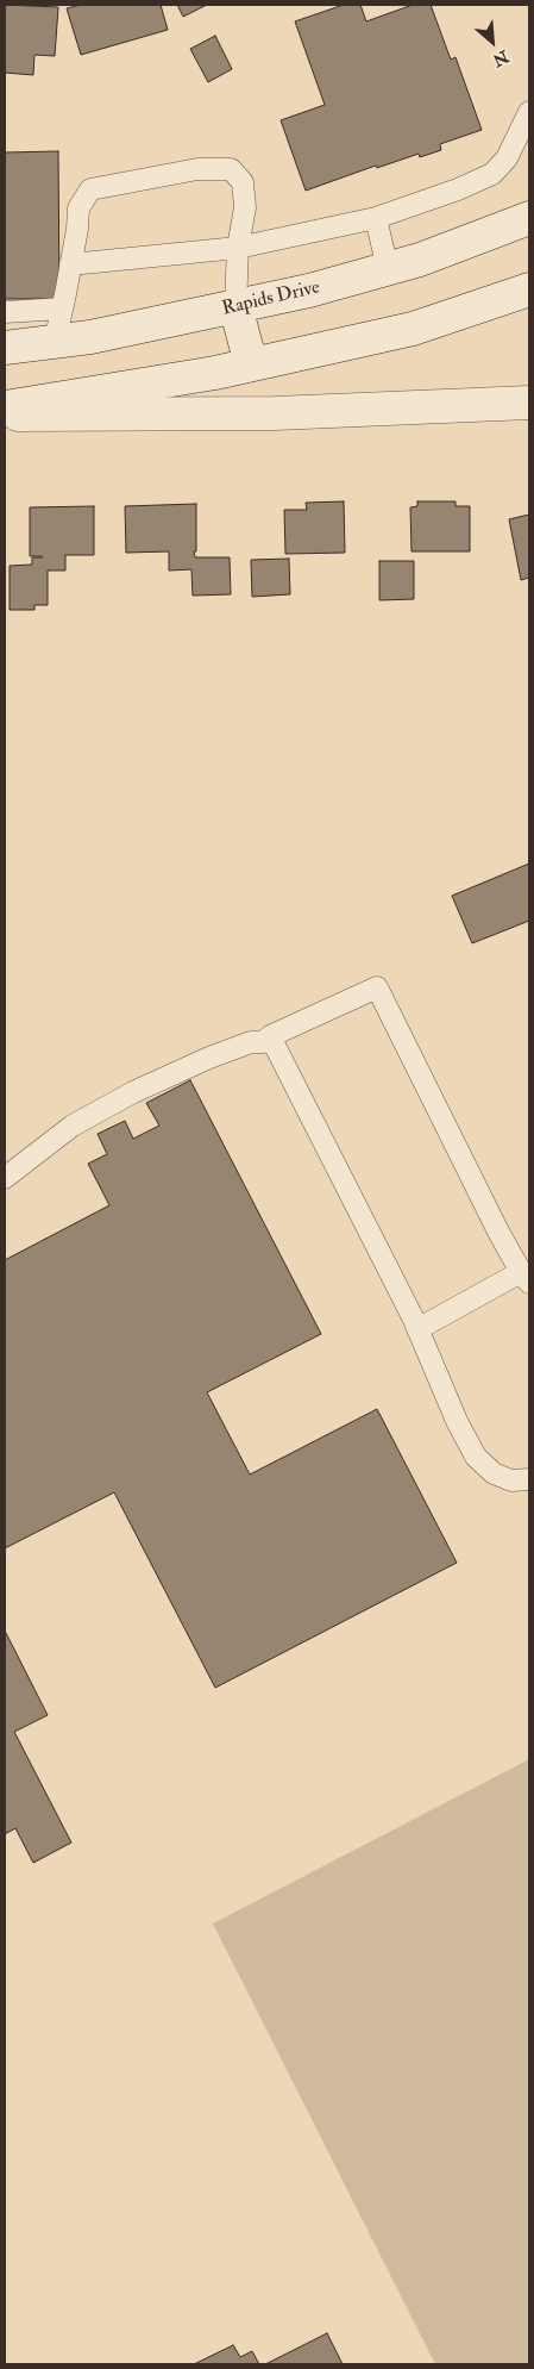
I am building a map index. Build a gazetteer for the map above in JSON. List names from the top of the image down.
{
  "streets": {
    "street": ["Rapids Drive"]
  },
  "north": "bottom right"
}
